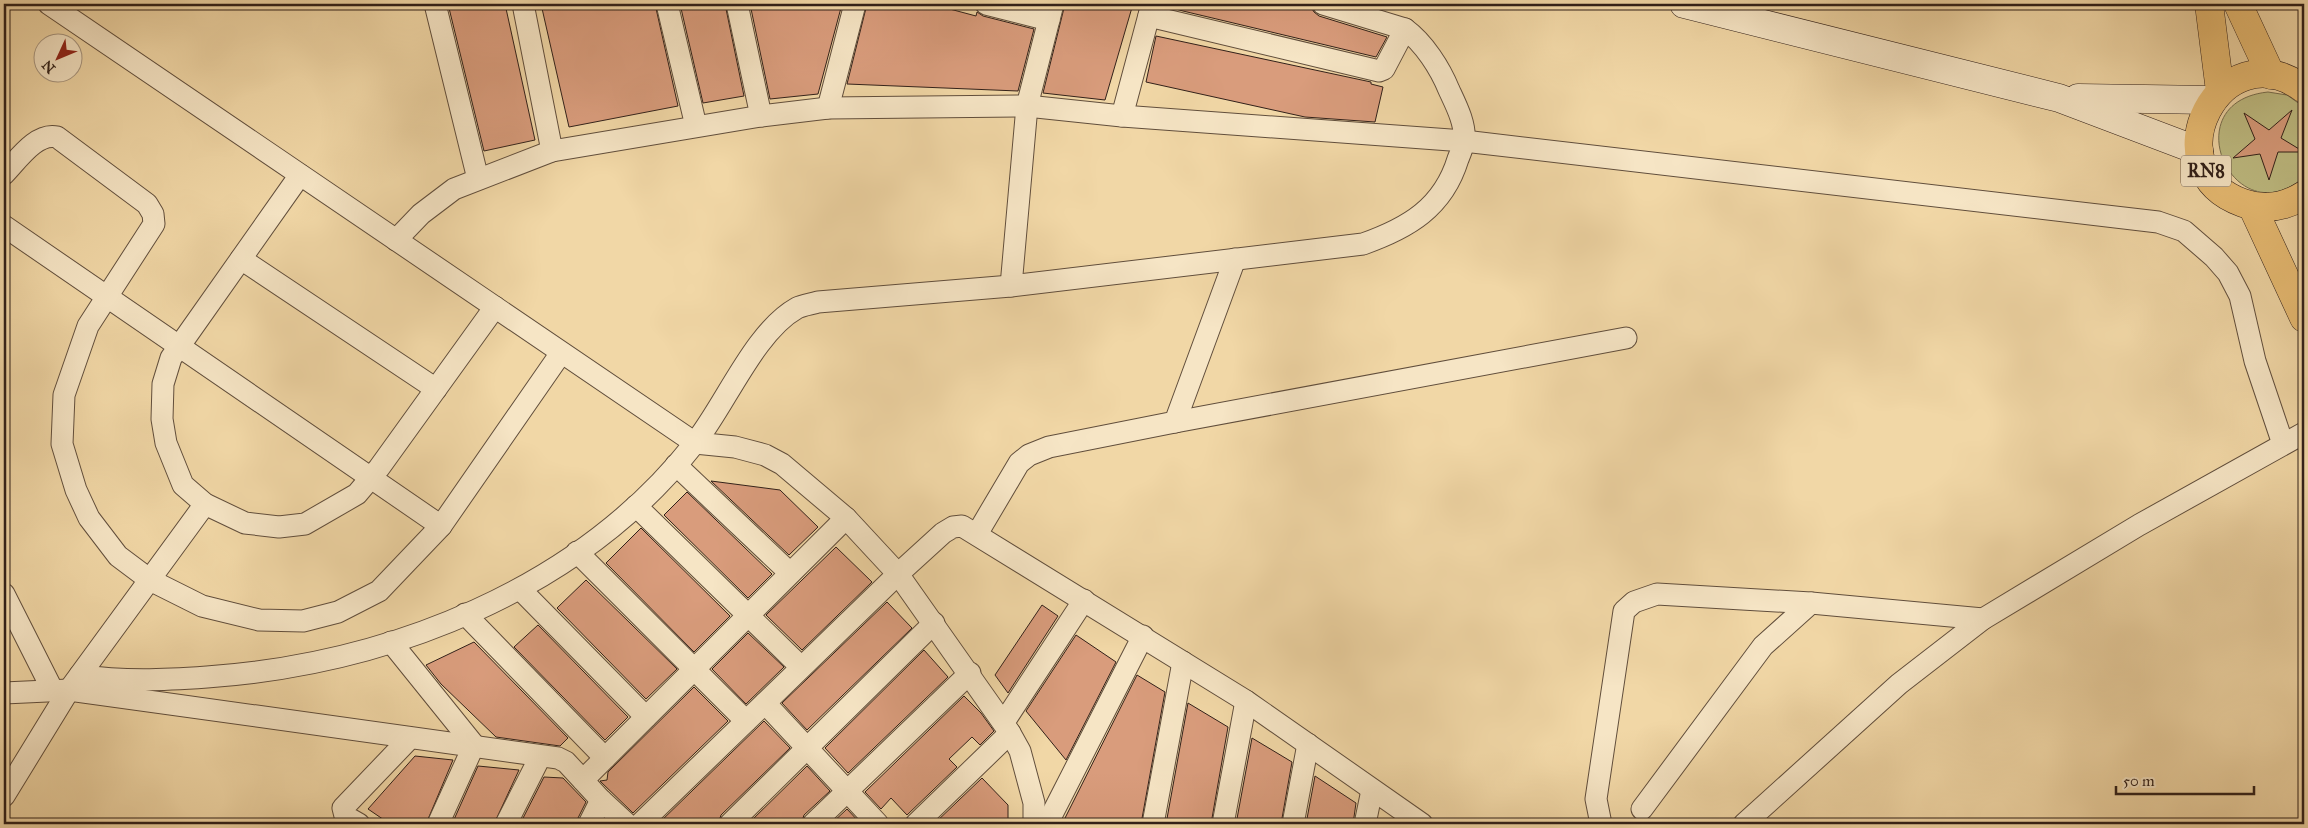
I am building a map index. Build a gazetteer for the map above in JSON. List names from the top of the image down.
{
  "streets": {
    "main road": ["RN8"]
  },
  "scale_bar": "50 m",
  "north": "bottom left"
}
